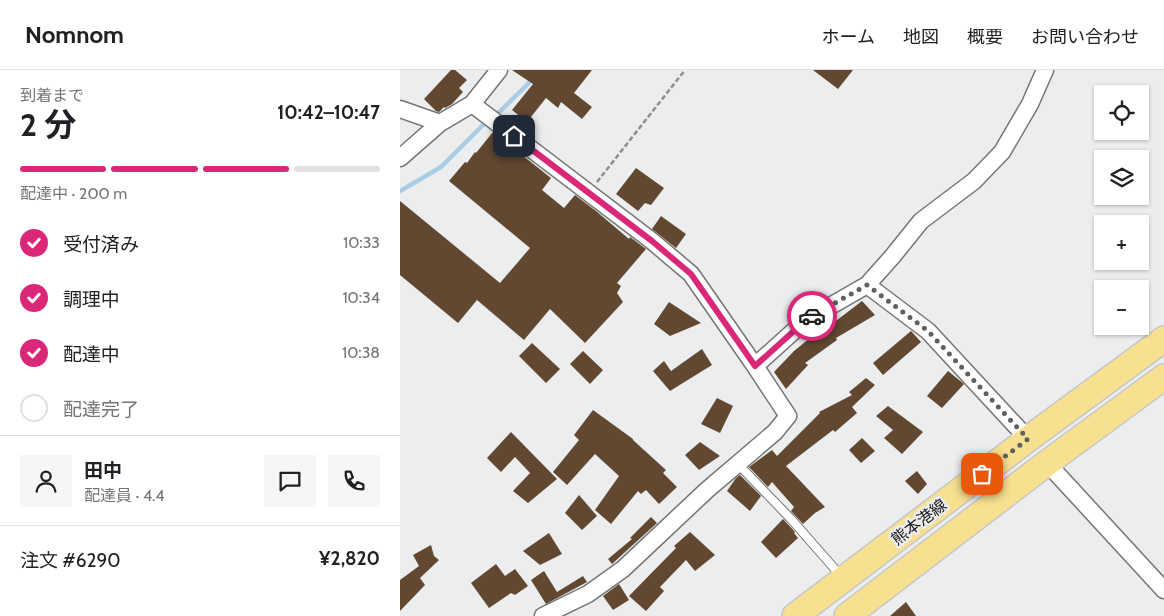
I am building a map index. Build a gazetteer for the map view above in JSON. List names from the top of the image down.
{
  "streets": {
    "main road": ["熊本港線"]
  },
  "page": {
    "header": "Nomnom",
    "nav": [
      "ホーム",
      "地図",
      "概要",
      "お問い合わせ"
    ],
    "heading": ["2 分", "到着まで", "10:42–10:47"],
    "panel": [
      "田中",
      "配達員 · 4.4",
      "注文 #6290",
      "¥2,820"
    ],
    "map_buttons": ["+", "−"],
    "bar": "配達中 · 200 m",
    "list": [
      ["受付済み", "10:33"],
      ["調理中", "10:34"],
      ["配達中", "10:38"],
      "配達完了"
    ]
  }
}
